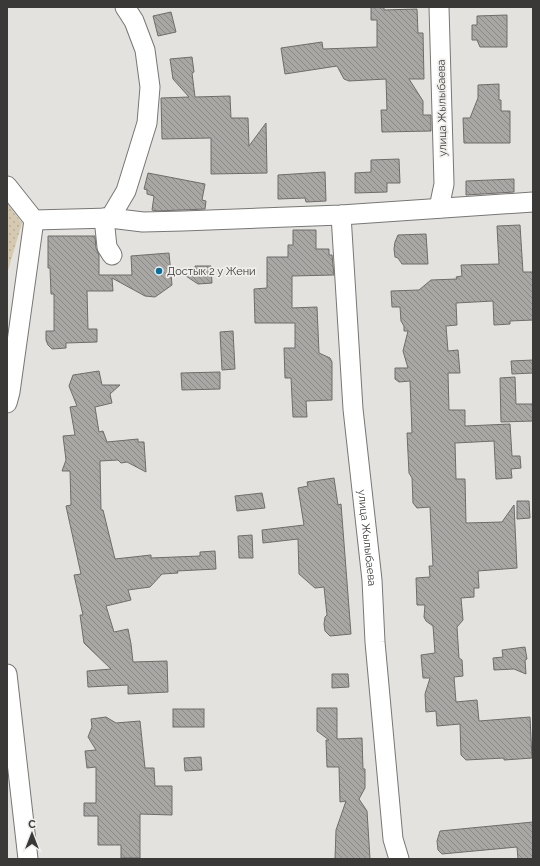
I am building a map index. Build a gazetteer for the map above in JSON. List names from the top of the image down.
{
  "streets": {
    "street": ["улица Жылыбаева"]
  },
  "places": ["Достык 2 у Жени"],
  "north": "top"
}
